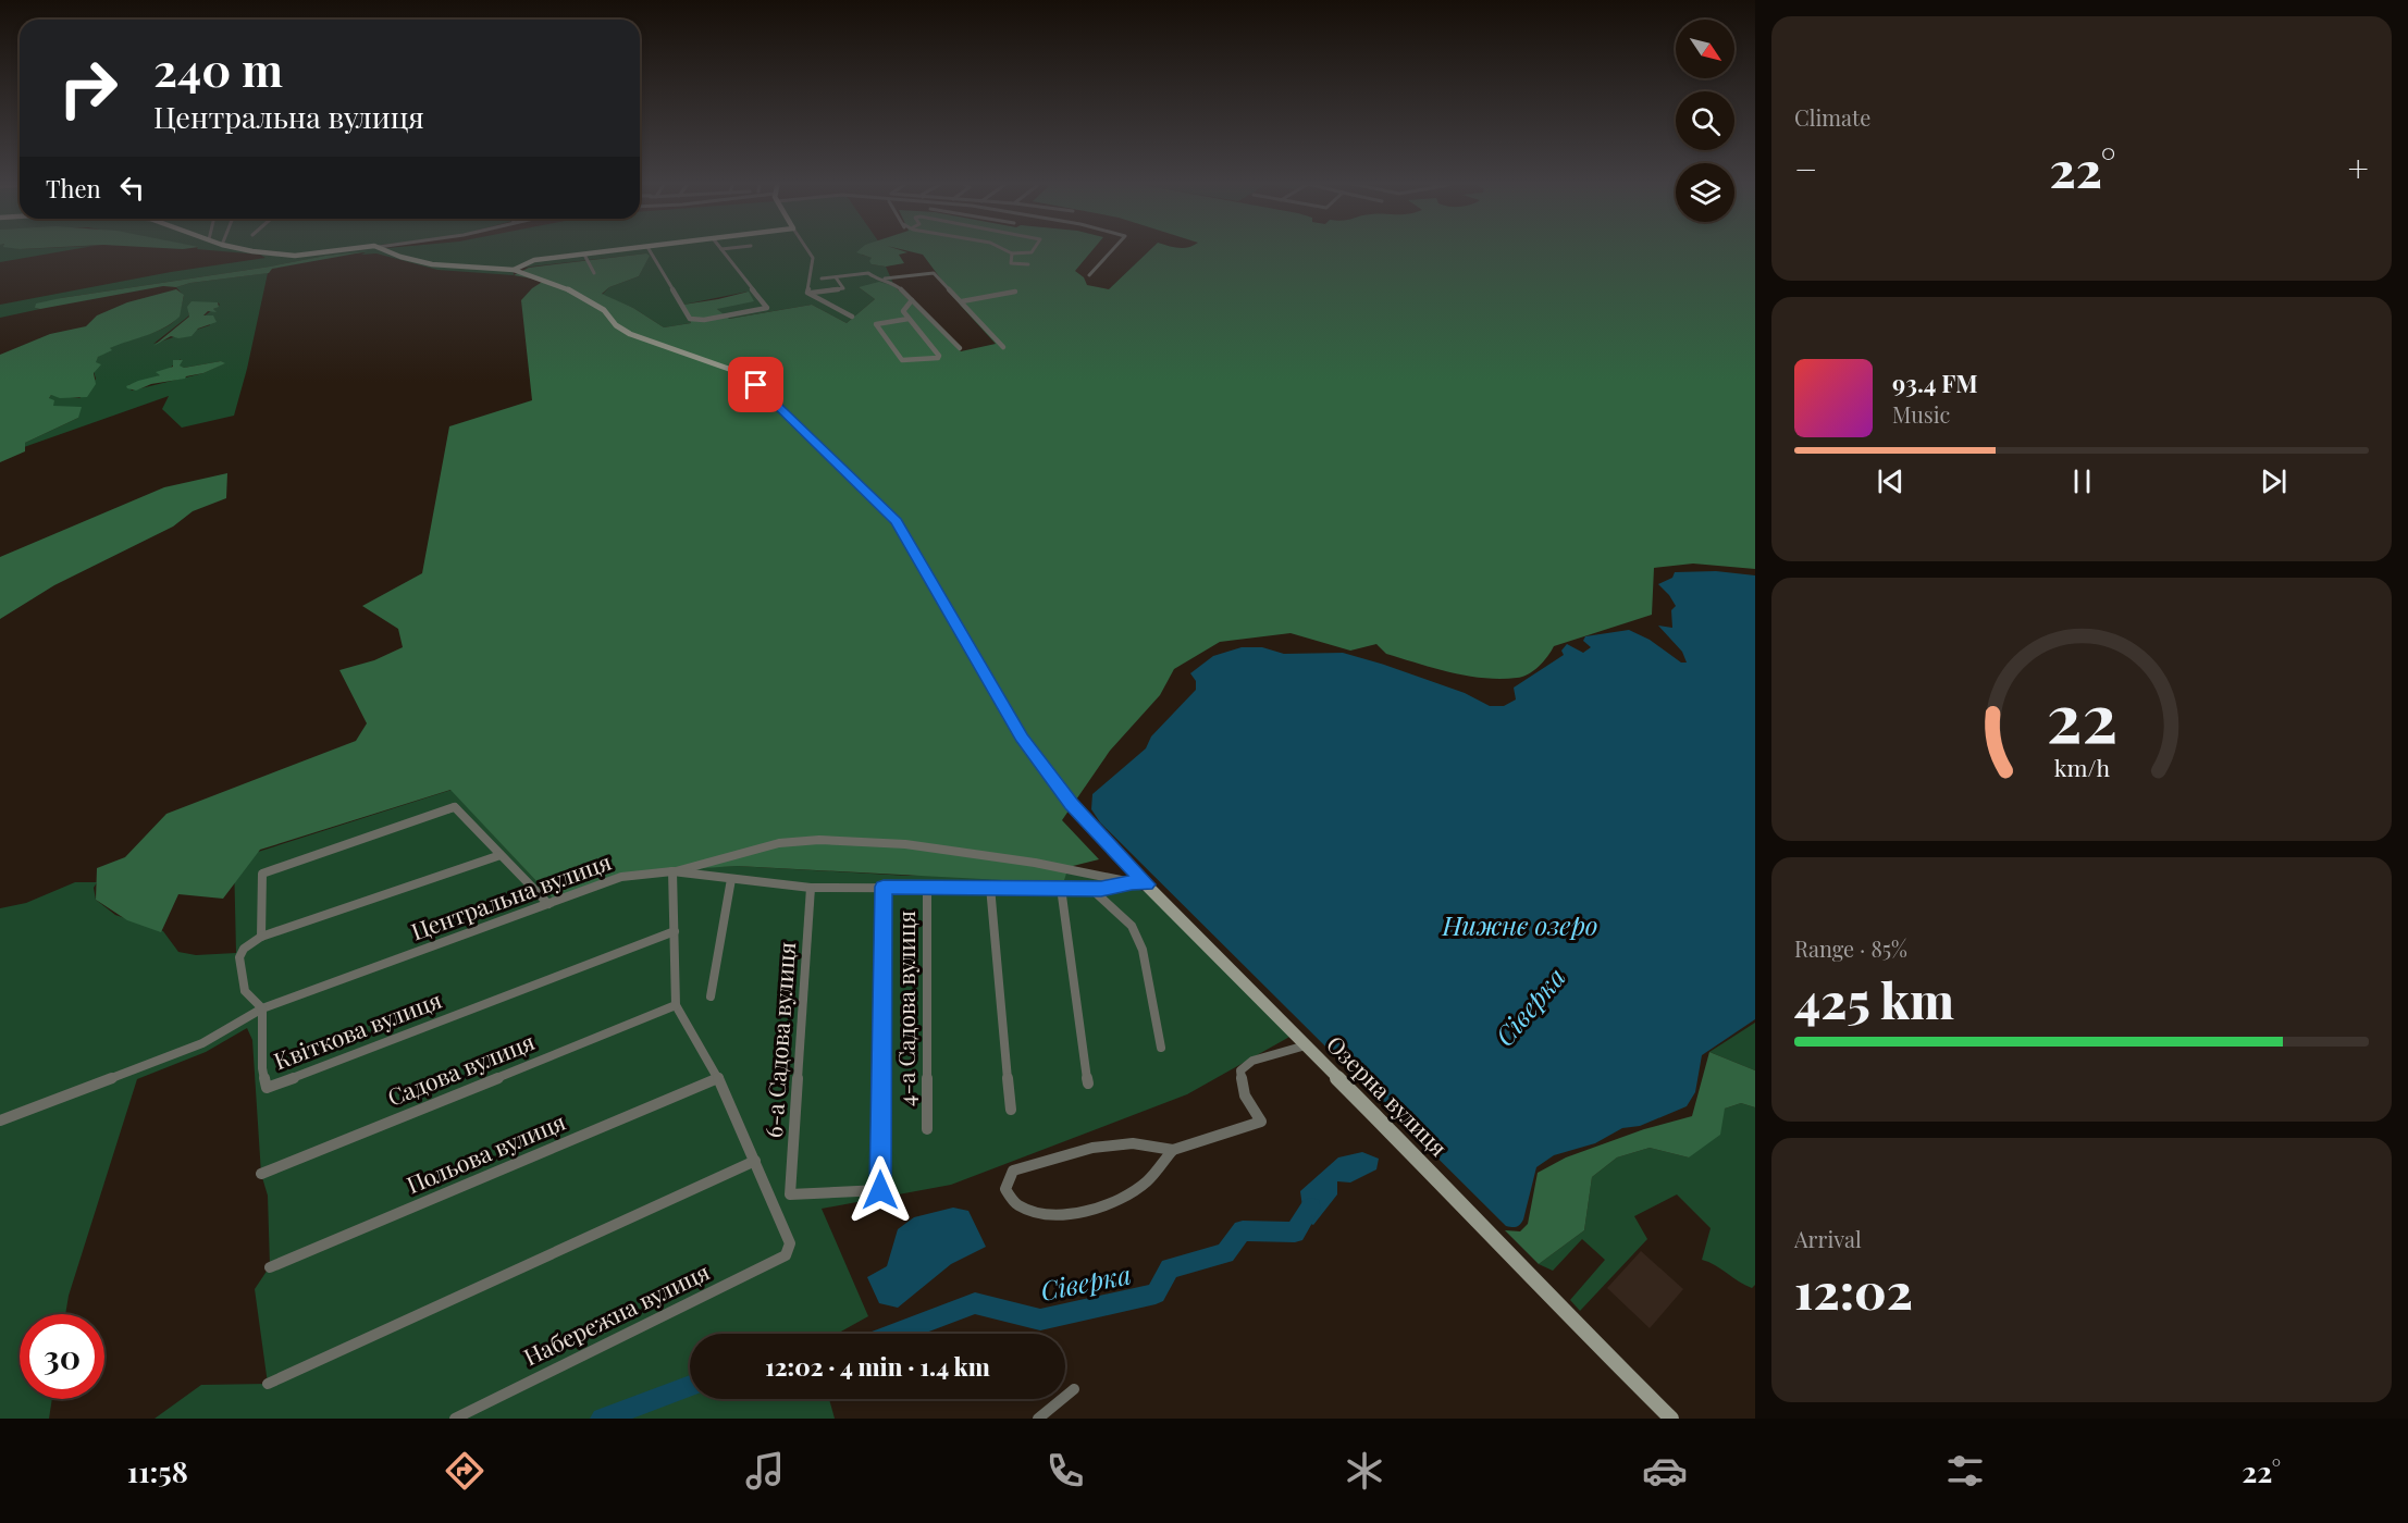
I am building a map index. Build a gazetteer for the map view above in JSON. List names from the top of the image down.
{
  "streets": {
    "street": [
      "Центральна вулиця",
      "4-а Садова вулиця",
      "Квіткова вулиця",
      "6-а Садова вулиця",
      "Садова вулиця",
      "Озерна вулиця",
      "Польова вулиця",
      "Набережна вулиця"
    ]
  },
  "crossings": [
    ["Центральна вулиця", "4-а Садова вулиця"],
    ["Центральна вулиця", "Квіткова вулиця"],
    ["Центральна вулиця", "6-а Садова вулиця"],
    ["Центральна вулиця", "Озерна вулиця"]
  ],
  "water": ["Нижнє озеро", "Сіверка"],
  "north": "bottom right",
  "page": {
    "tile": [
      "Climate",
      ["Range · 85%", "425 km"],
      ["Arrival", "12:02"]
    ],
    "turn": ["240 m", "Центральна вулиця"],
    "heat": ["−", "22°", "+"],
    "then": "Then",
    "song": ["93.4 FM", "Music"],
    "limit": "30",
    "trip": "12:02 · 4 min · 1.4 km",
    "tabs": ["11:58", "22°"],
    "gauge": ["22", "km/h"]
  }
}
